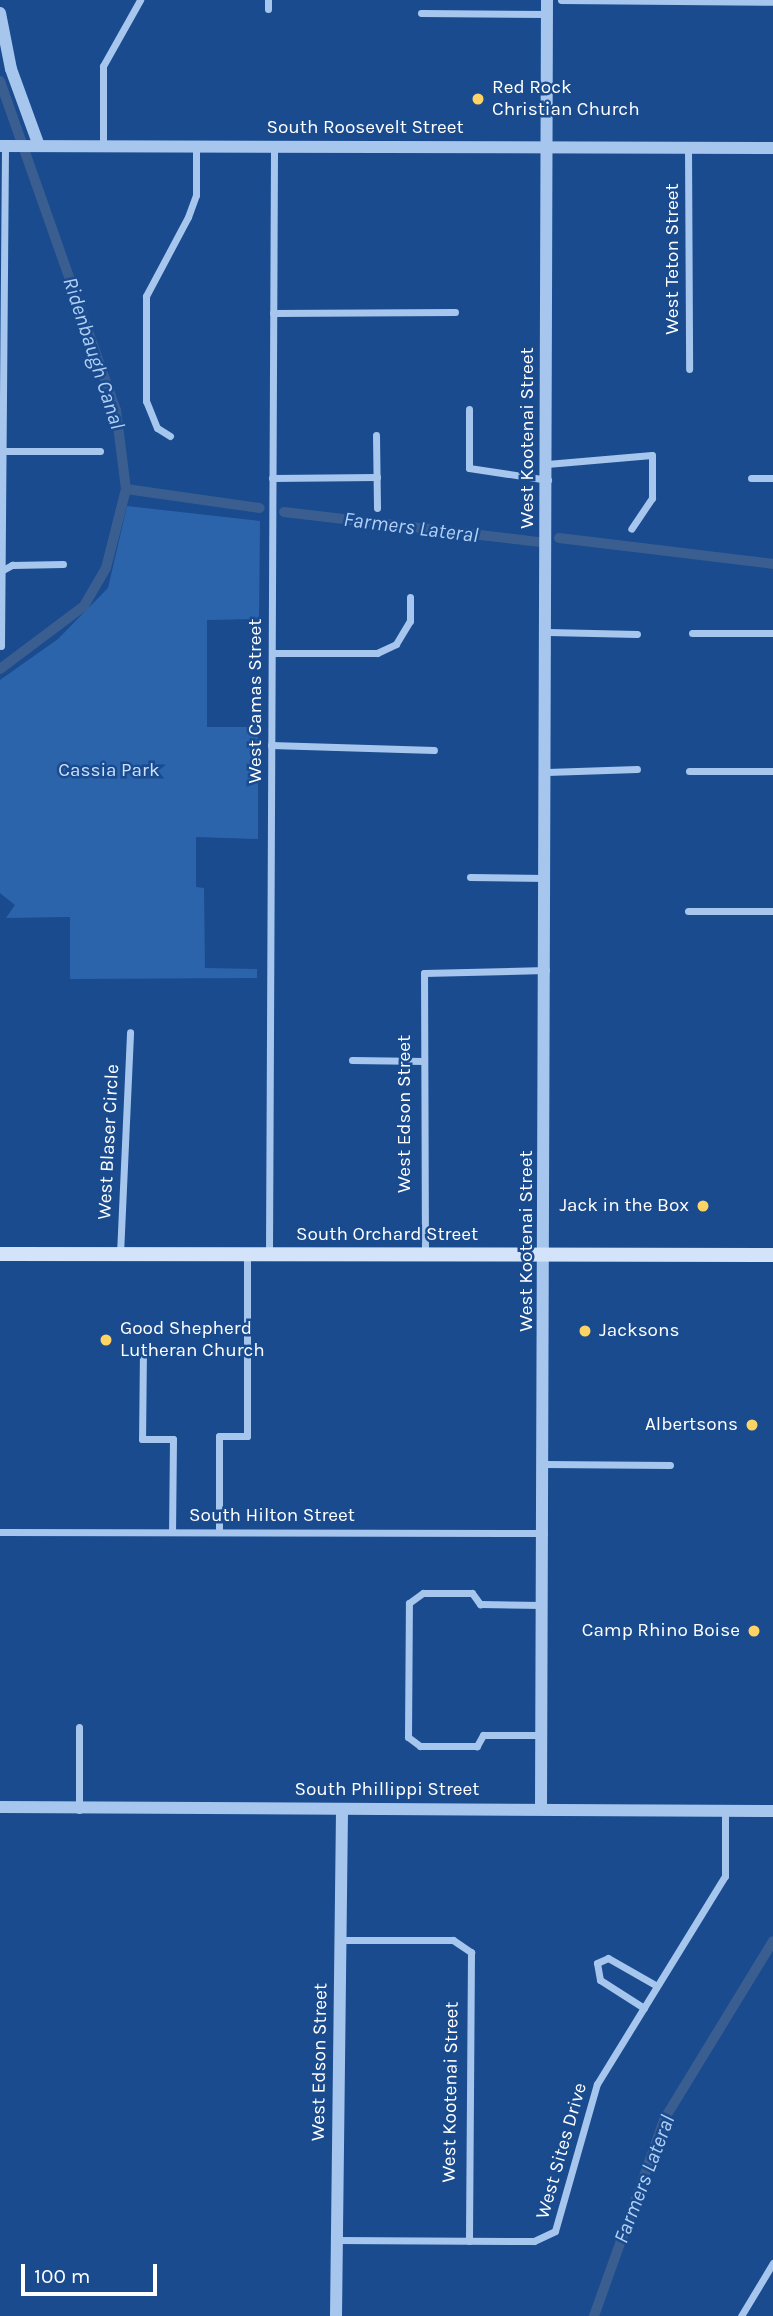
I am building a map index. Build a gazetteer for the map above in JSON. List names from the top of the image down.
{
  "streets": {
    "main road": ["South Orchard Street"],
    "street": [
      "South Roosevelt Street",
      "West Teton Street",
      "West Kootenai Street",
      "West Camas Street",
      "West Edson Street",
      "West Blaser Circle",
      "South Hilton Street",
      "South Phillippi Street",
      "West Sites Drive"
    ]
  },
  "crossings": [
    ["South Roosevelt Street", "West Teton Street"],
    ["South Roosevelt Street", "West Kootenai Street"],
    ["South Roosevelt Street", "West Camas Street"],
    ["West Kootenai Street", "West Edson Street"],
    ["West Kootenai Street", "South Orchard Street"],
    ["West Kootenai Street", "South Hilton Street"],
    ["West Kootenai Street", "South Phillippi Street"],
    ["West Kootenai Street", "West Sites Drive"],
    ["West Camas Street", "South Orchard Street"],
    ["West Edson Street", "South Orchard Street"],
    ["West Edson Street", "South Phillippi Street"],
    ["West Edson Street", "West Sites Drive"],
    ["West Blaser Circle", "South Orchard Street"],
    ["South Phillippi Street", "West Sites Drive"]
  ],
  "water": ["Ridenbaugh Canal", "Farmers Lateral"],
  "parks": ["Cassia Park"],
  "places": [
    "Red Rock Christian Church",
    "Jack in the Box",
    "Jacksons",
    "Good Shepherd Lutheran Church",
    "Albertsons",
    "Camp Rhino Boise"
  ],
  "scale_bar": "100 m"
}
